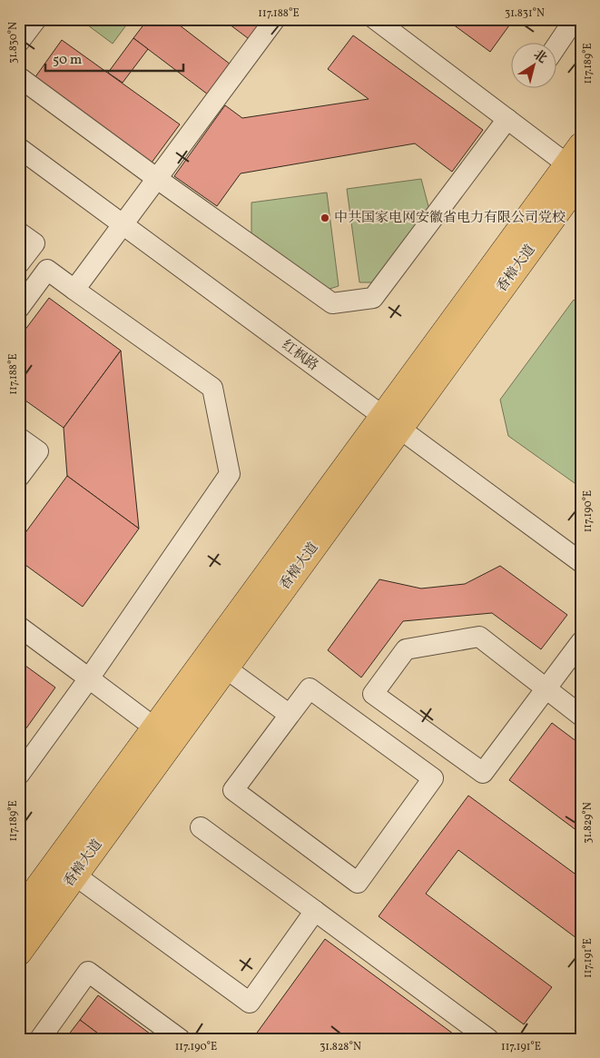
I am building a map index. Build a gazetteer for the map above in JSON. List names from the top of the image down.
{
  "streets": {
    "main road": ["香樟大道"],
    "street": ["红枫路"]
  },
  "crossings": [
    ["香樟大道", "红枫路"]
  ],
  "places": ["中共国家电网安徽省电力有限公司党校"],
  "scale_bar": "50 m",
  "north": "top right",
  "coordinates": [
    "117.188°E",
    "31.831°N",
    "31.830°N",
    "117.189°E",
    "117.190°E",
    "31.829°N",
    "117.191°E",
    "31.828°N"
  ]
}
